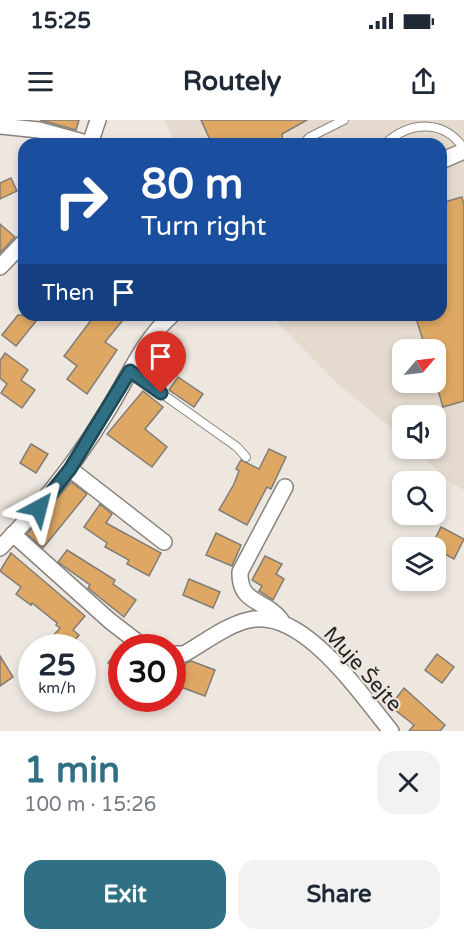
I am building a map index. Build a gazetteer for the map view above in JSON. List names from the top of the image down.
{
  "streets": {
    "street": ["Muje Šejte"]
  },
  "north": "top right",
  "page": {
    "status": "15:25",
    "header": "Routely",
    "turn": ["80 m", "Turn right"],
    "then": "Then",
    "speed": "25 km/h",
    "limit": "30",
    "heading": ["1 min", "100 m · 15:26"],
    "buttons": ["Exit", "Share"]
  }
}
